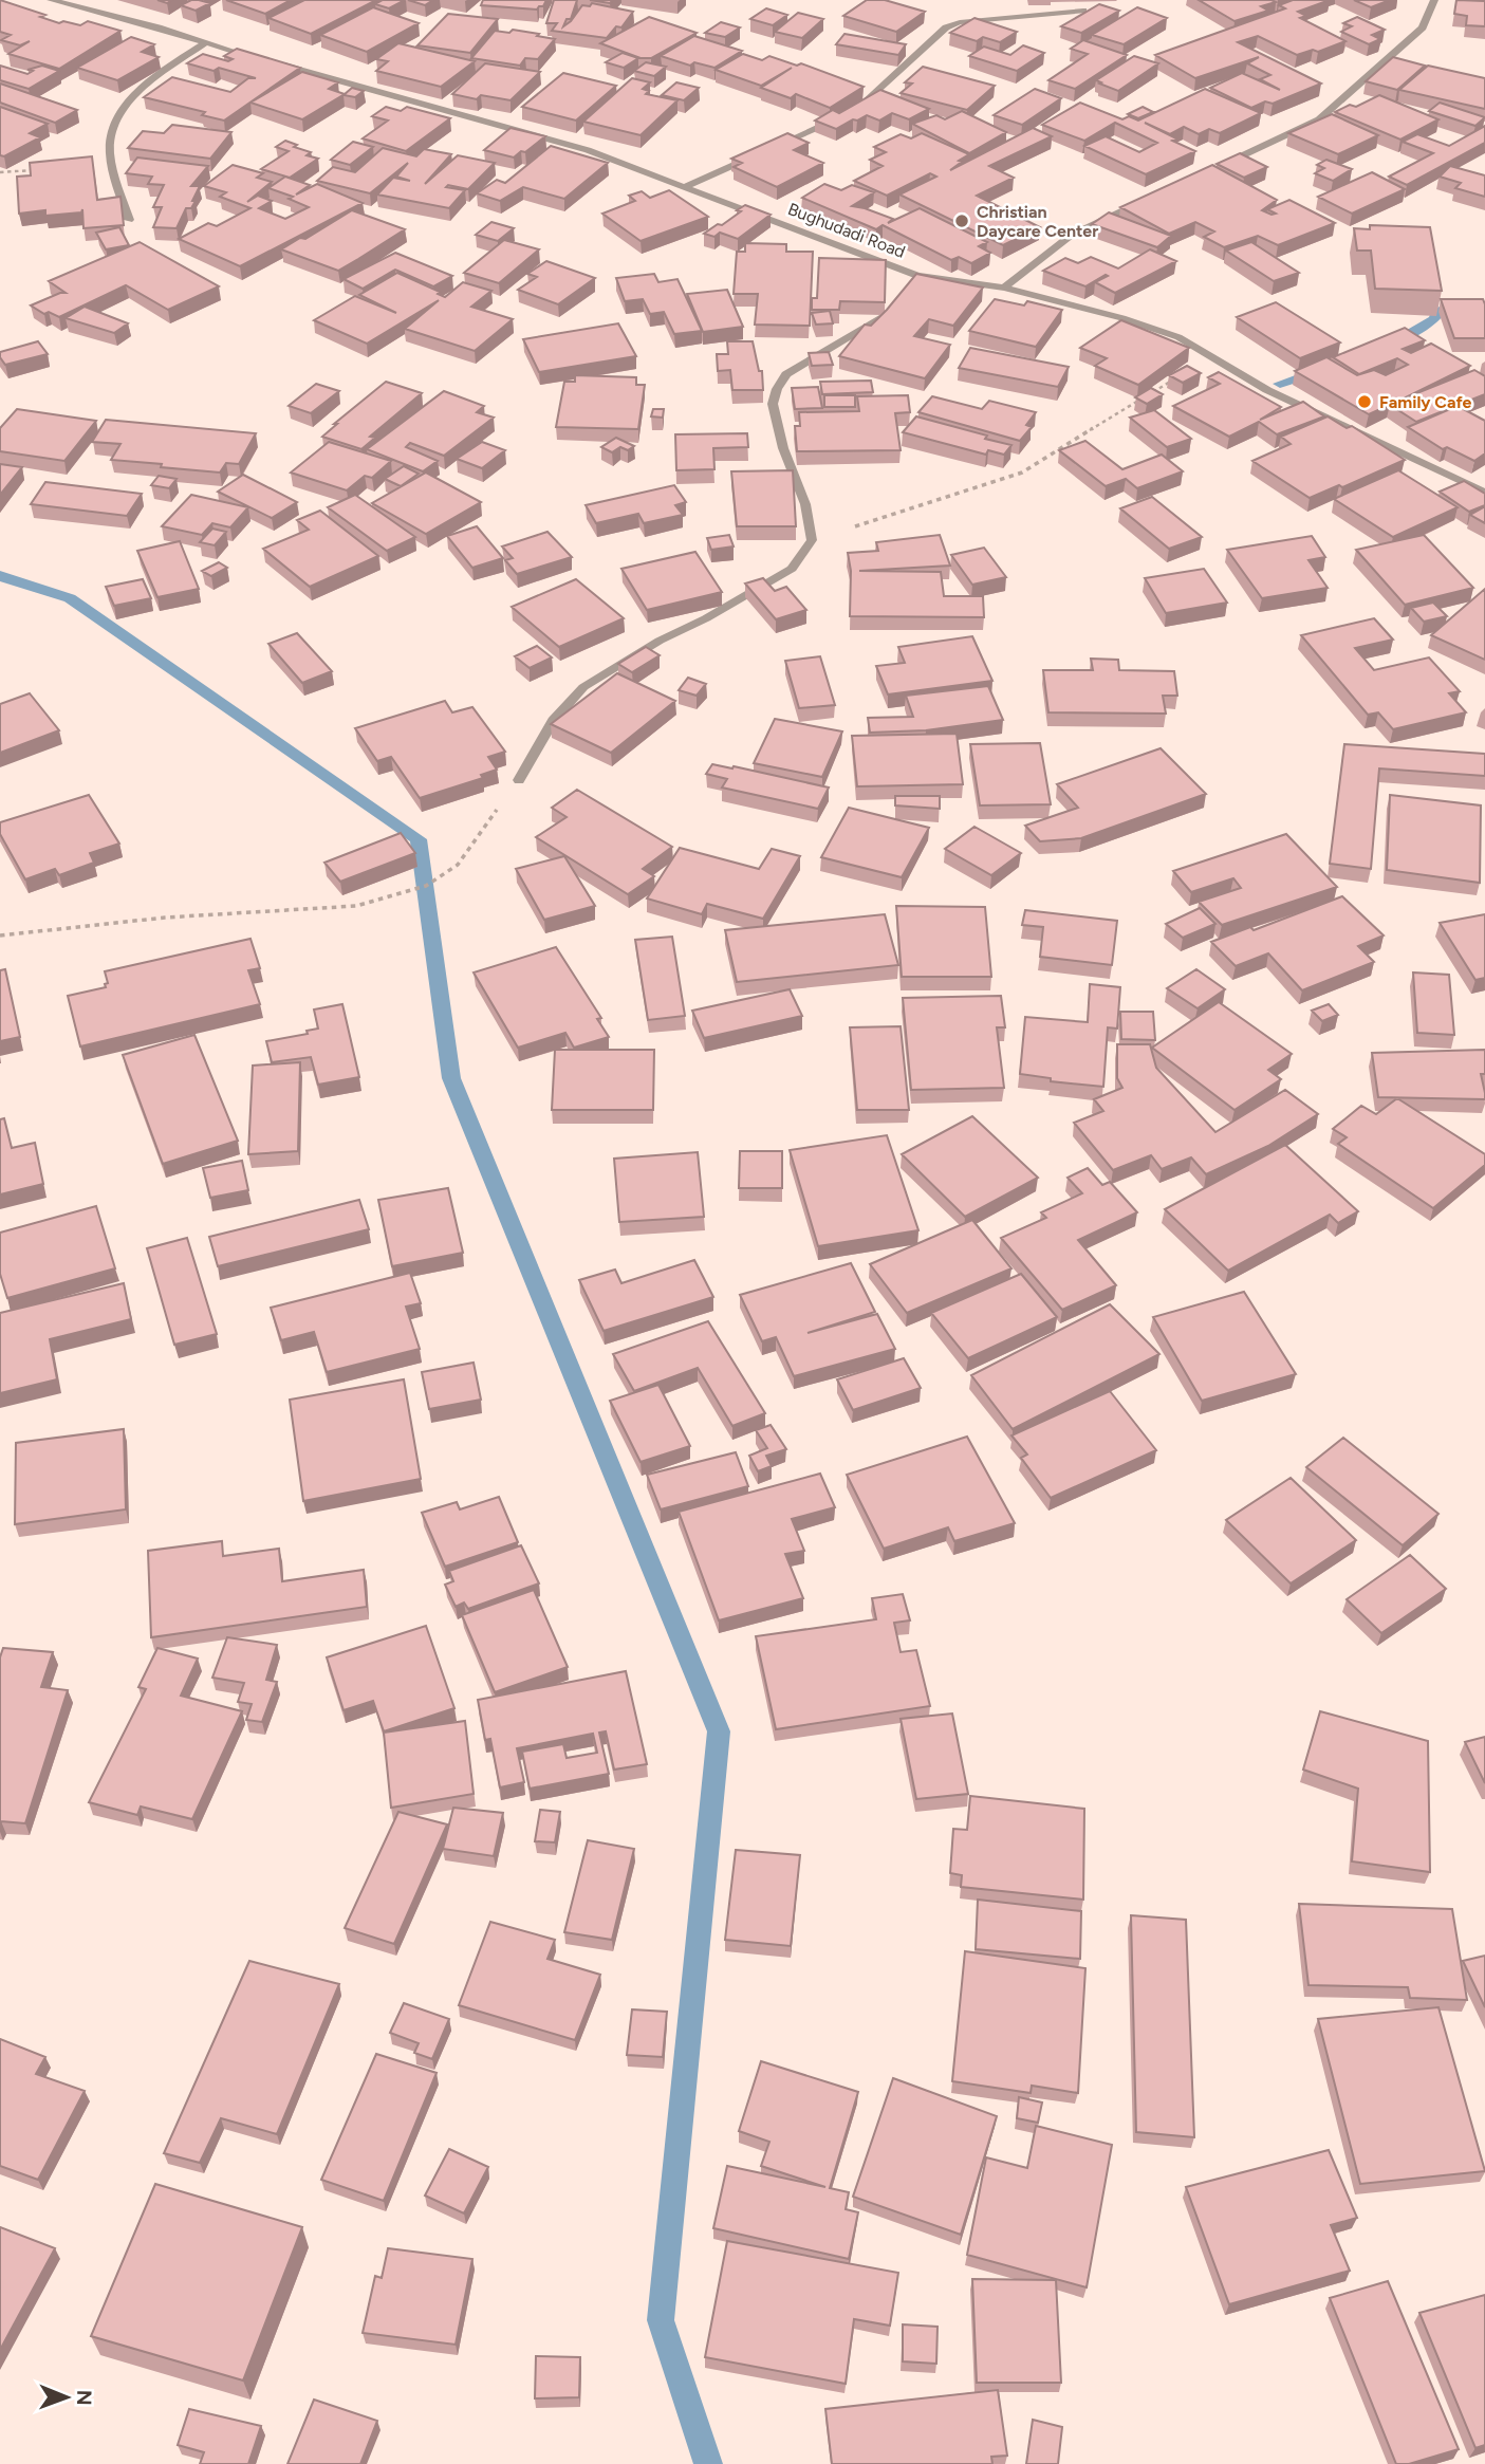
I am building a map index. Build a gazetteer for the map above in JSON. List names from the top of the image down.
{
  "streets": {
    "street": ["Bughudadi Road"]
  },
  "places": ["Christian Daycare Center", "Family Cafe"],
  "north": "right"
}
